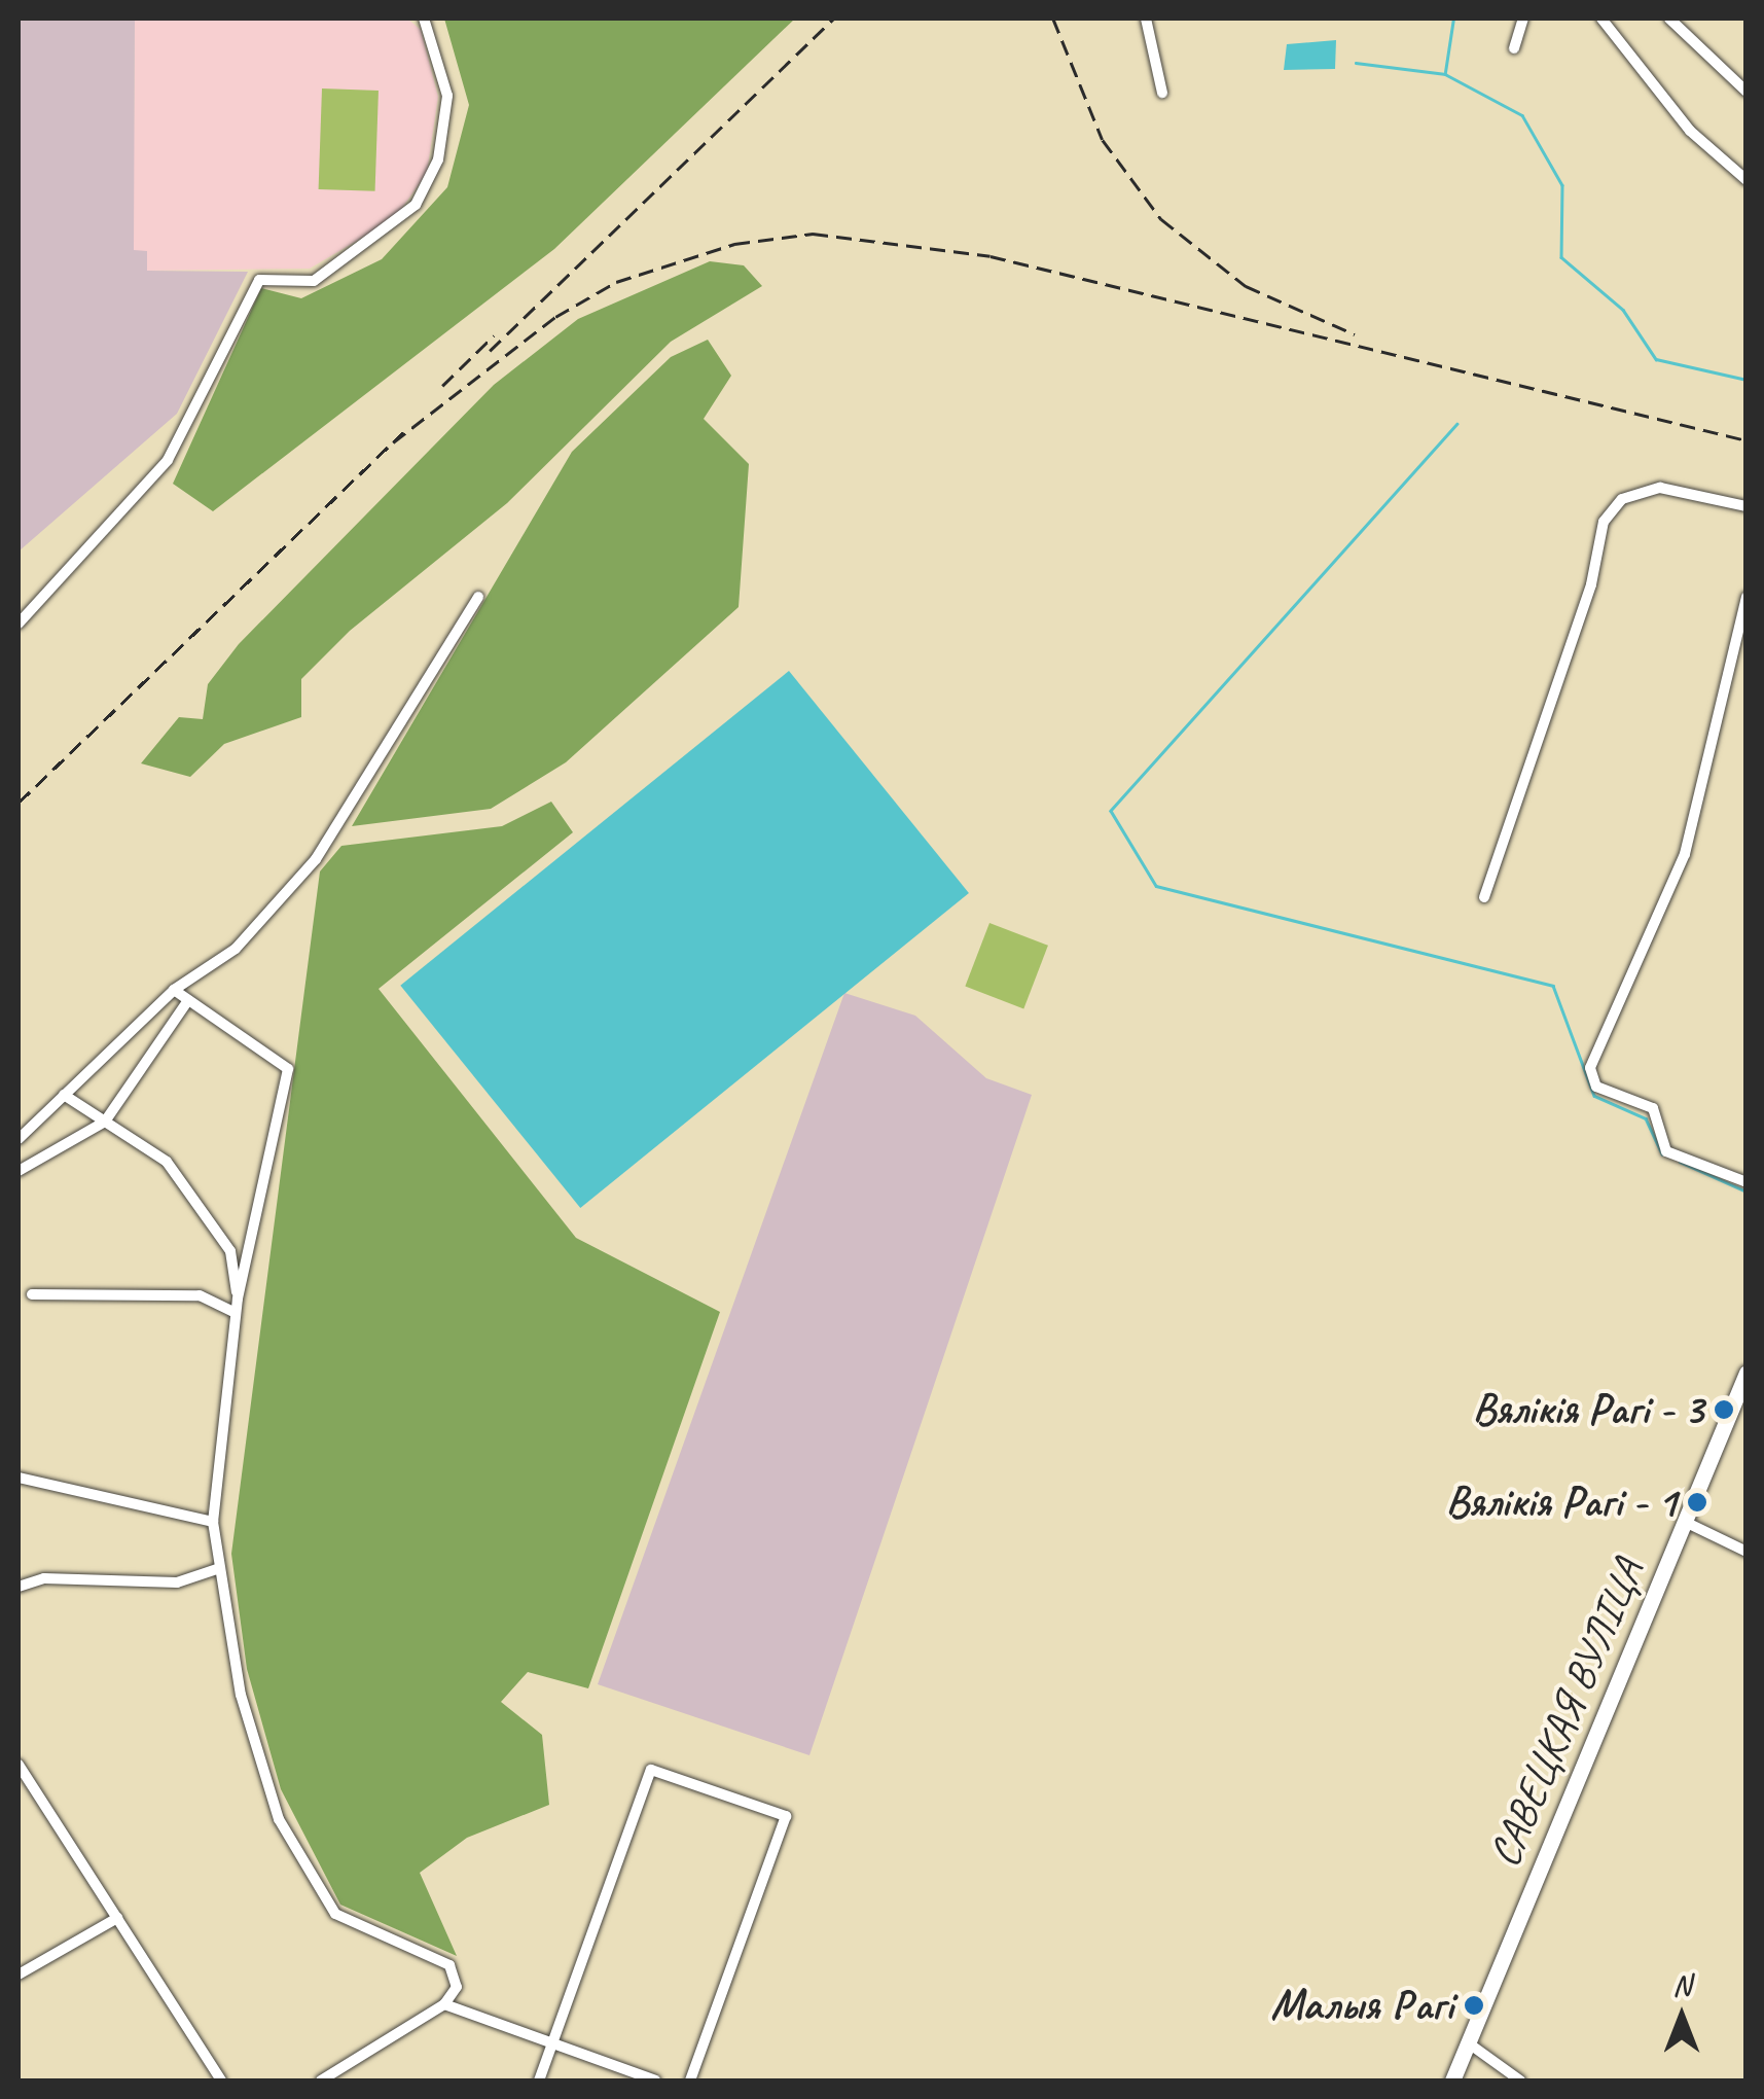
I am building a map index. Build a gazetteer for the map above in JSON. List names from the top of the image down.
{
  "streets": {
    "main road": ["САВЕЦКАЯ ВУЛІЦА"]
  },
  "places": ["Вялікія Рагі - 3", "Вялікія Рагі - 1", "Малыя Рагі"],
  "north": "top"
}
